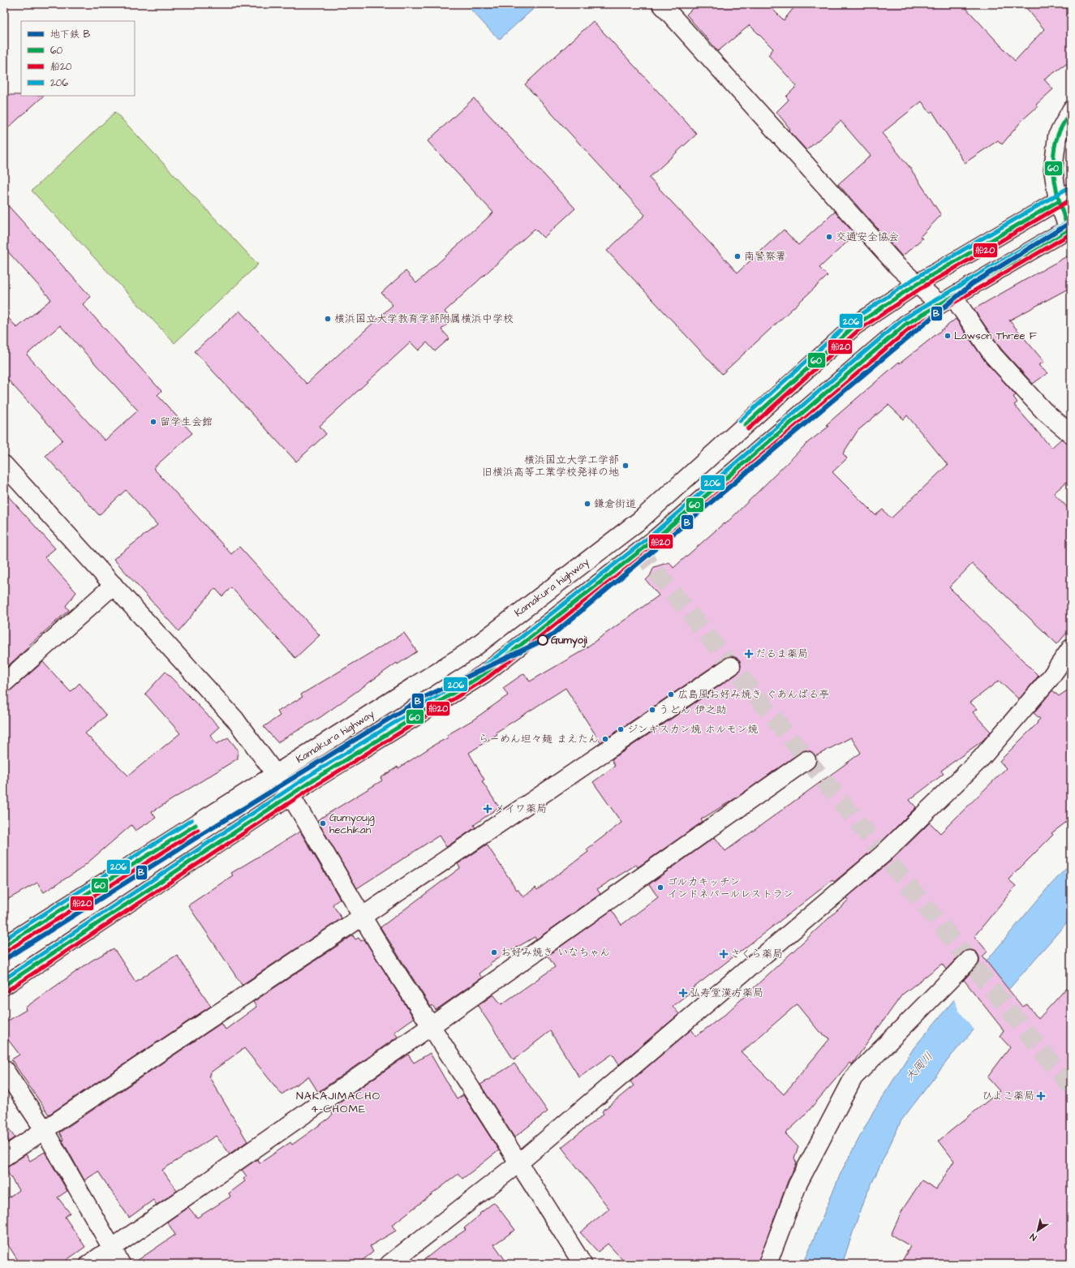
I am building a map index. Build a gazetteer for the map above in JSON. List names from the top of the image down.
{
  "streets": {
    "street": ["Kamakura highway"]
  },
  "districts": ["NAKAJIMACHO 4-CHOME"],
  "water": ["大岡川"],
  "places": {
    "other": [
      "交通安全協会",
      "南警察署",
      "横浜国立大学教育学部附属横浜中学校",
      "Lawson Three F",
      "留学生会館",
      "横浜国立大学工学部 旧横浜高等工業学校発祥の地",
      "鎌倉街道",
      "Gumyoji",
      "広島風お好み焼き ぐあんばる亭",
      "うどん 伊之助",
      "ジンギスカン焼 ホルモン焼",
      "らーめん坦々麺 まえたん",
      "Gumyoujg hechikan",
      "ゴルカキッチン インドネパールレストラン",
      "お好み焼き いなちゃん"
    ],
    "health": [
      "だるま薬局",
      "メイワ薬局",
      "さくら薬局",
      "弘寿堂漢方薬局",
      "ひよこ薬局"
    ]
  },
  "lines": [
    "transit line 60",
    "transit line 206",
    "transit line 船20",
    "metro line B"
  ],
  "legend": [
    "地下鉄 B",
    "60",
    "船20",
    "206"
  ],
  "north": "bottom left"
}
